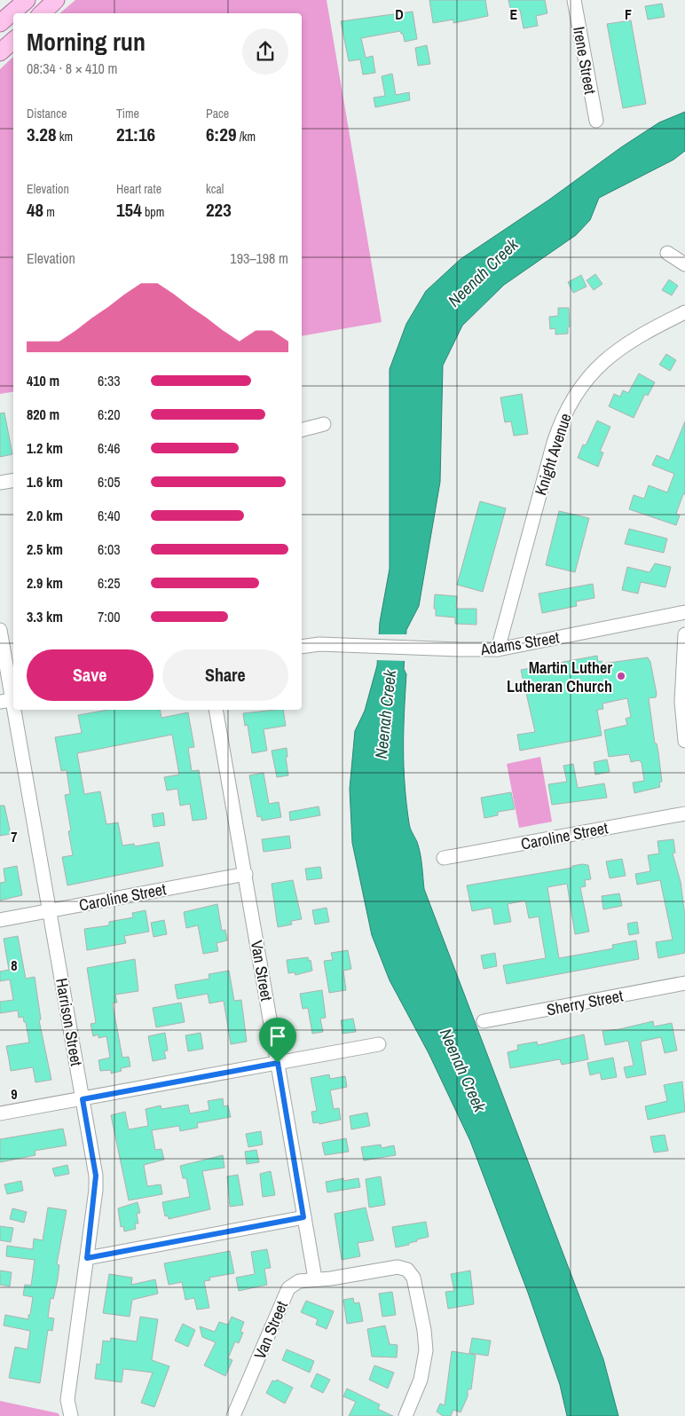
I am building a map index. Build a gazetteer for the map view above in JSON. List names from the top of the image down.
{
  "streets": {
    "street": [
      "Irene Street",
      "Knight Avenue",
      "Adams Street",
      "Caroline Street",
      "Van Street",
      "Sherry Street",
      "Harrison Street"
    ]
  },
  "crossings": [
    ["Knight Avenue", "Adams Street"],
    ["Caroline Street", "Van Street"],
    ["Caroline Street", "Harrison Street"]
  ],
  "water": ["Neenah Creek"],
  "places": ["Martin Luther Lutheran Church"],
  "page": {
    "heading": ["Morning run", "08:34 · 8 × 410 m"],
    "stats": [
      ["Distance", "3.28 km"],
      ["Time", "21:16"],
      ["Pace", "6:29 /km"],
      ["Elevation", "48 m"],
      ["Heart rate", "154 bpm"],
      ["kcal", "223"]
    ],
    "chart": ["Elevation", "193–198 m"],
    "list": [
      {
        "name": "410 m",
        "note": "6:33"
      },
      {
        "name": "820 m",
        "note": "6:20"
      },
      {
        "name": "1.2 km",
        "note": "6:46"
      },
      {
        "name": "1.6 km",
        "note": "6:05"
      },
      {
        "name": "2.0 km",
        "note": "6:40"
      },
      {
        "name": "2.5 km",
        "note": "6:03"
      },
      {
        "name": "2.9 km",
        "note": "6:25"
      },
      {
        "name": "3.3 km",
        "note": "7:00"
      }
    ],
    "buttons": ["Save", "Share"]
  },
  "grid": {
    "columns": ["D", "E", "F"],
    "rows": ["7", "8", "9"]
  }
}
